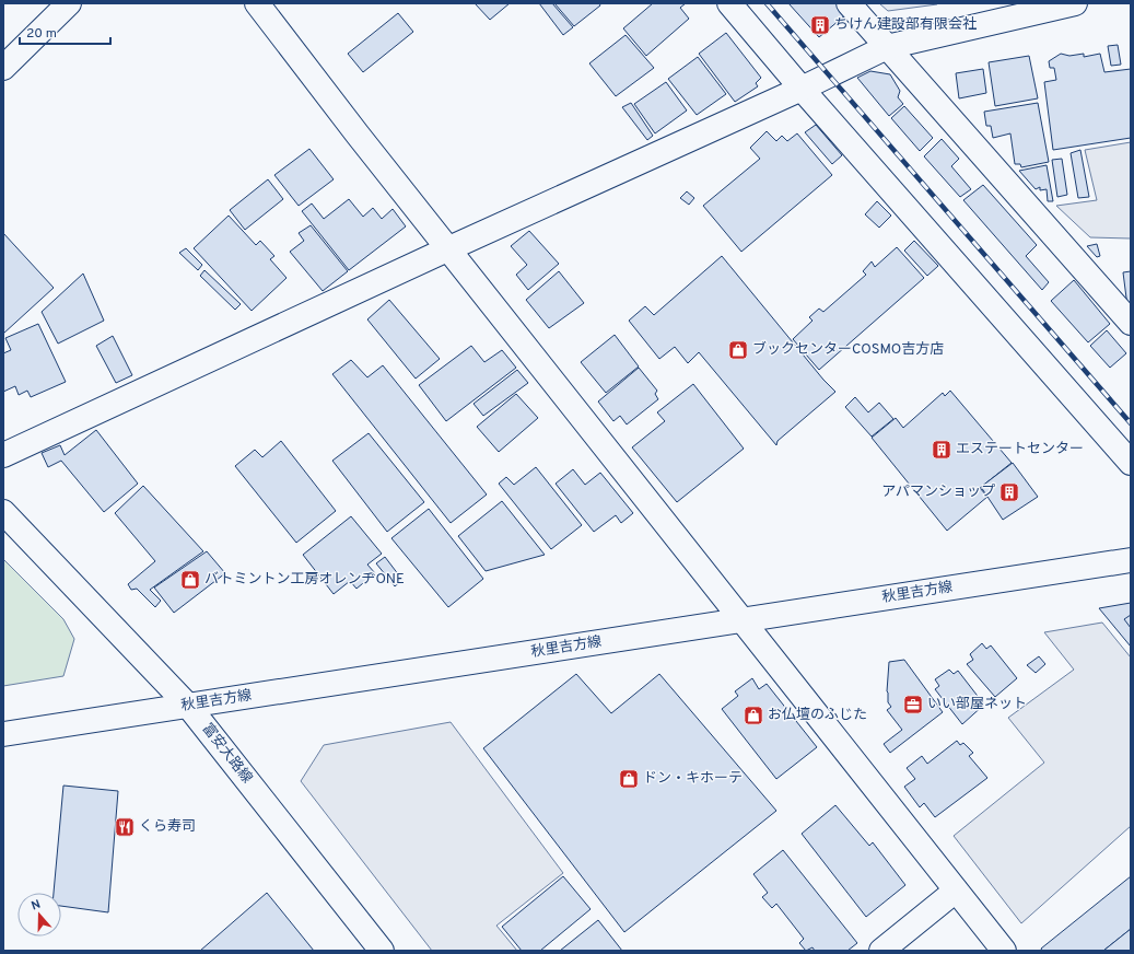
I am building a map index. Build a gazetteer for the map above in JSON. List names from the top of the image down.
{
  "streets": {
    "street": ["秋里吉方線", "富安大路線"]
  },
  "crossings": [
    ["秋里吉方線", "富安大路線"]
  ],
  "places": {
    "building": ["ちけん建設部有限会社", "エステートセンター", "アパマンショップ"],
    "shop": [
      "ブックセンターCOSMO吉方店",
      "バトミントン工房オレンヂONE",
      "お仏壇のふじた",
      "ドン・キホーテ"
    ],
    "office": ["いい部屋ネット"],
    "restaurant": ["くら寿司"]
  },
  "scale_bar": "20 m",
  "north": "top"
}
